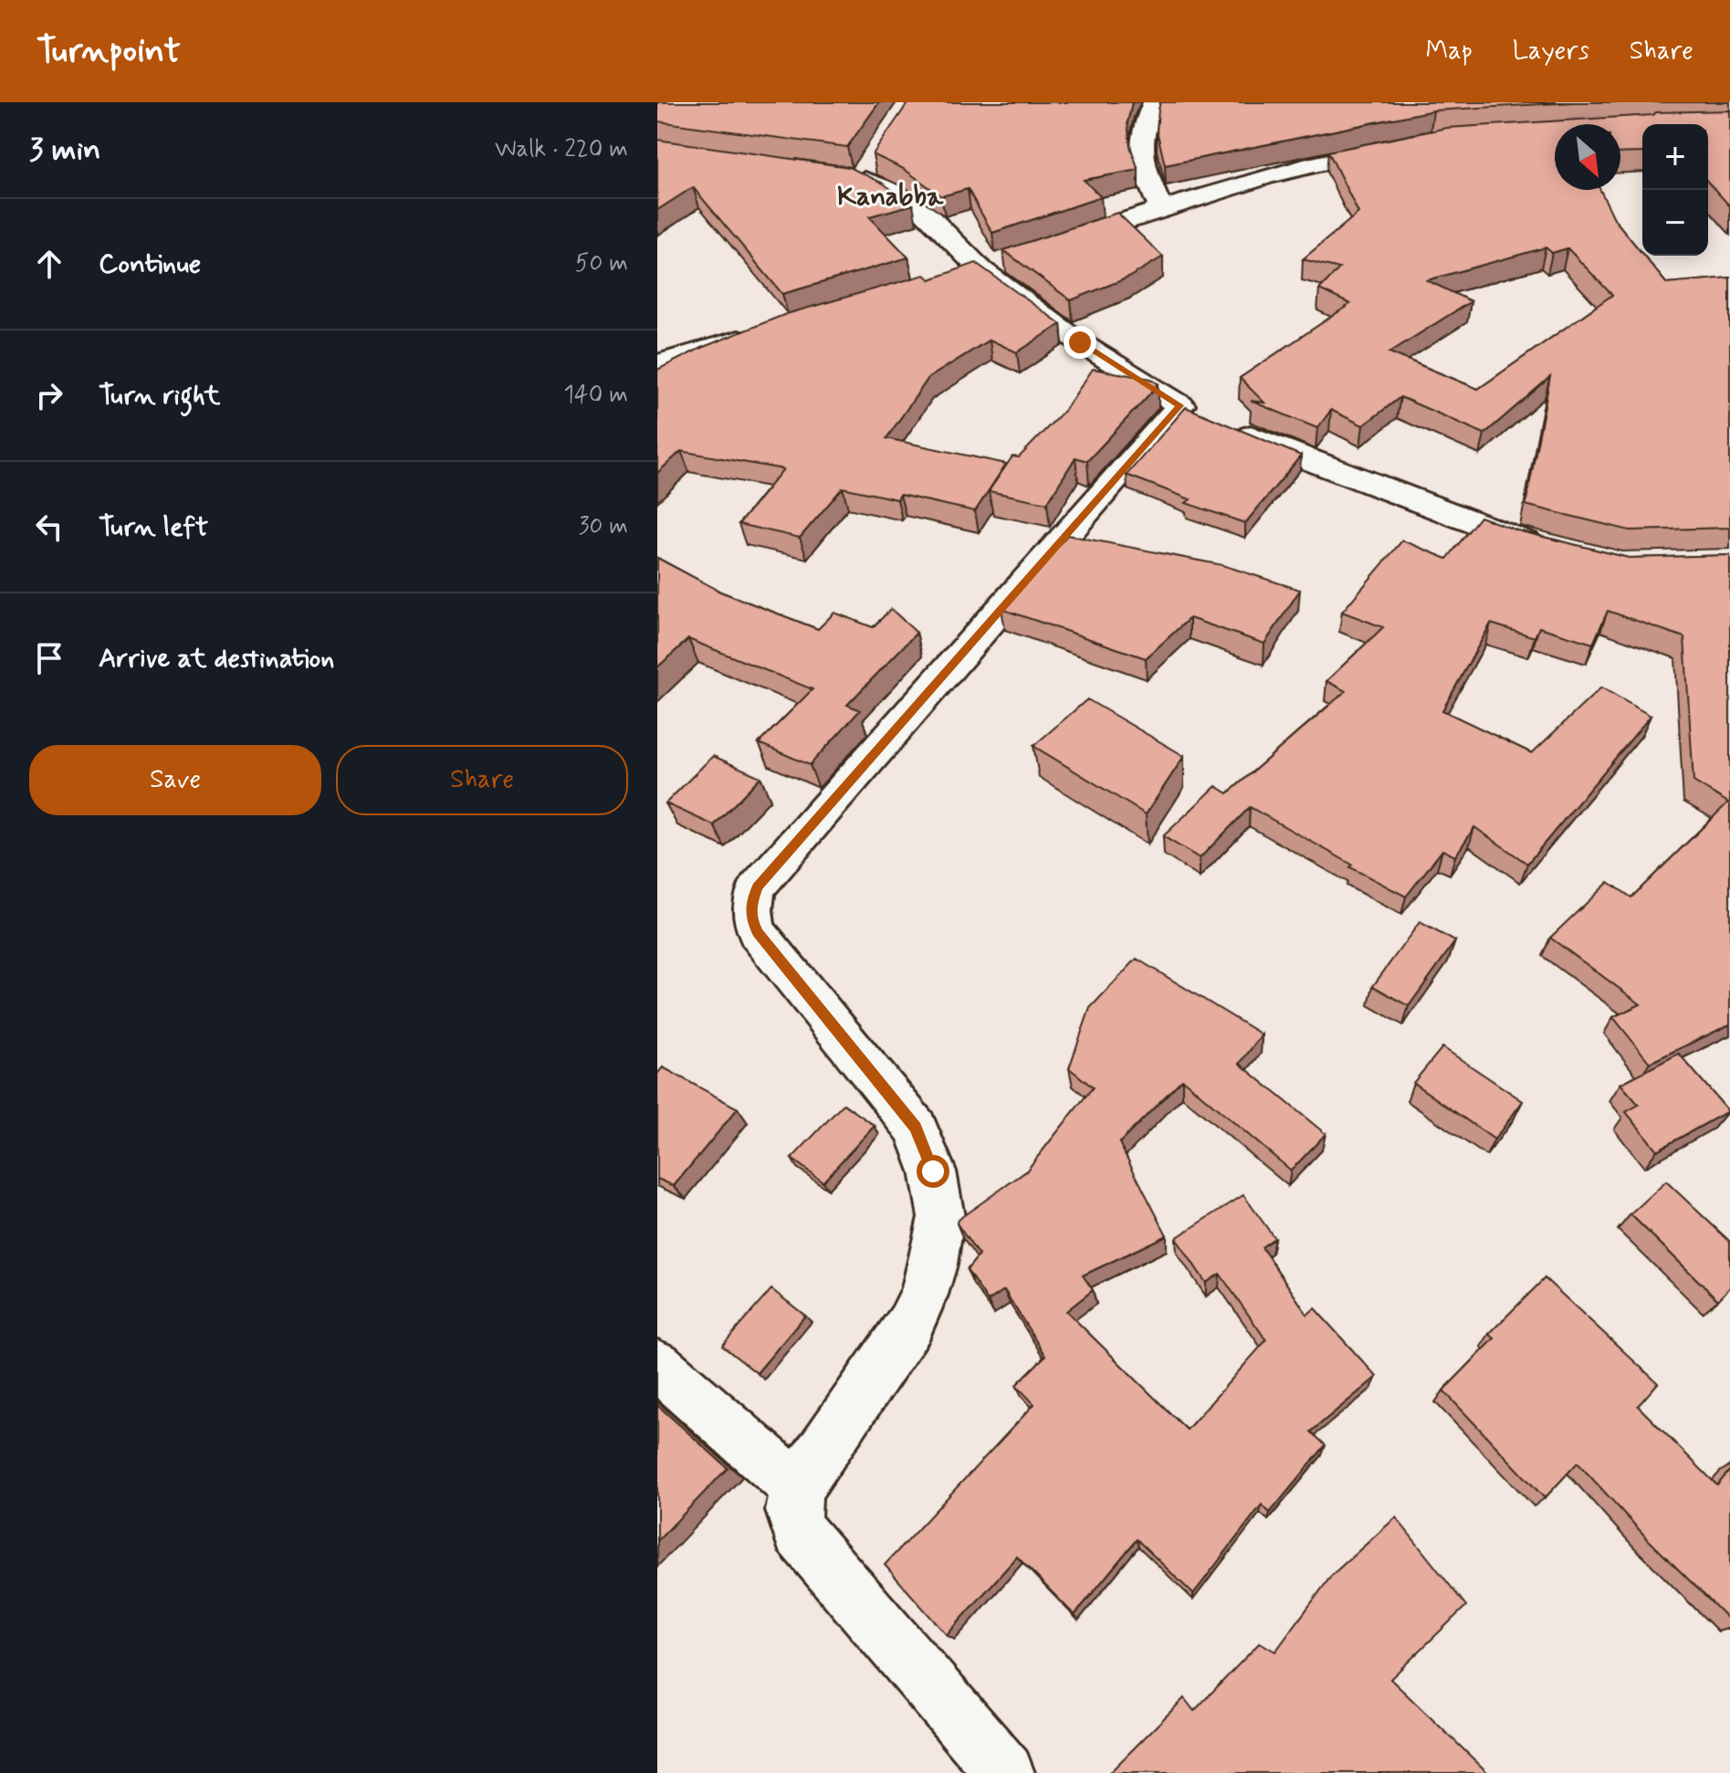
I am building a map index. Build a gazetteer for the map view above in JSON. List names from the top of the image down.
{
  "districts": ["Kanabba"],
  "north": "bottom right",
  "page": {
    "header": "Turnpoint",
    "nav": ["Map", "Layers", "Share"],
    "heading": ["3 min", "Walk · 220 m"],
    "map_buttons": ["+", "−"],
    "list": [
      ["Continue", "50 m"],
      ["Turn right", "140 m"],
      ["Turn left", "30 m"],
      "Arrive at destination"
    ],
    "buttons": ["Save", "Share"]
  }
}
